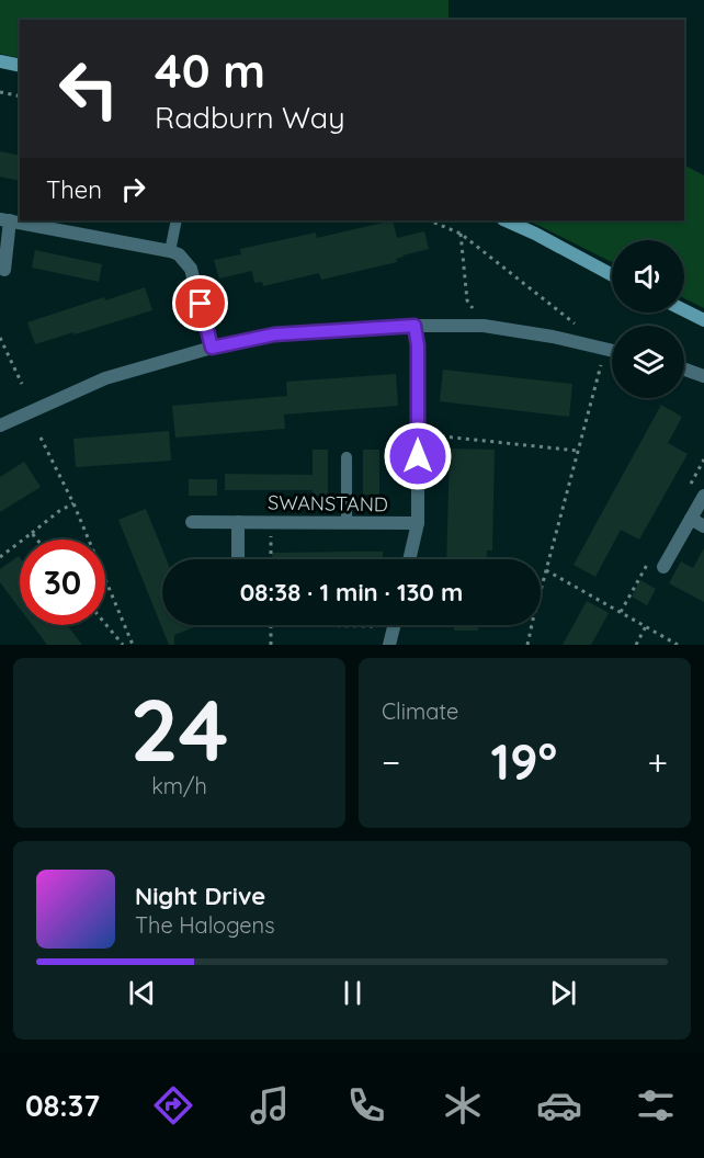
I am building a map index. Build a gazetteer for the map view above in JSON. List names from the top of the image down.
{
  "streets": {
    "street": ["SWANSTAND"]
  },
  "page": {
    "turn": ["40 m", "Radburn Way"],
    "then": "Then",
    "limit": "30",
    "trip": "08:38 · 1 min · 130 m",
    "tile": [
      ["24", "km/h"],
      "Climate"
    ],
    "heat": ["−", "19°", "+"],
    "song": ["Night Drive", "The Halogens"],
    "tabs": "08:37"
  }
}
